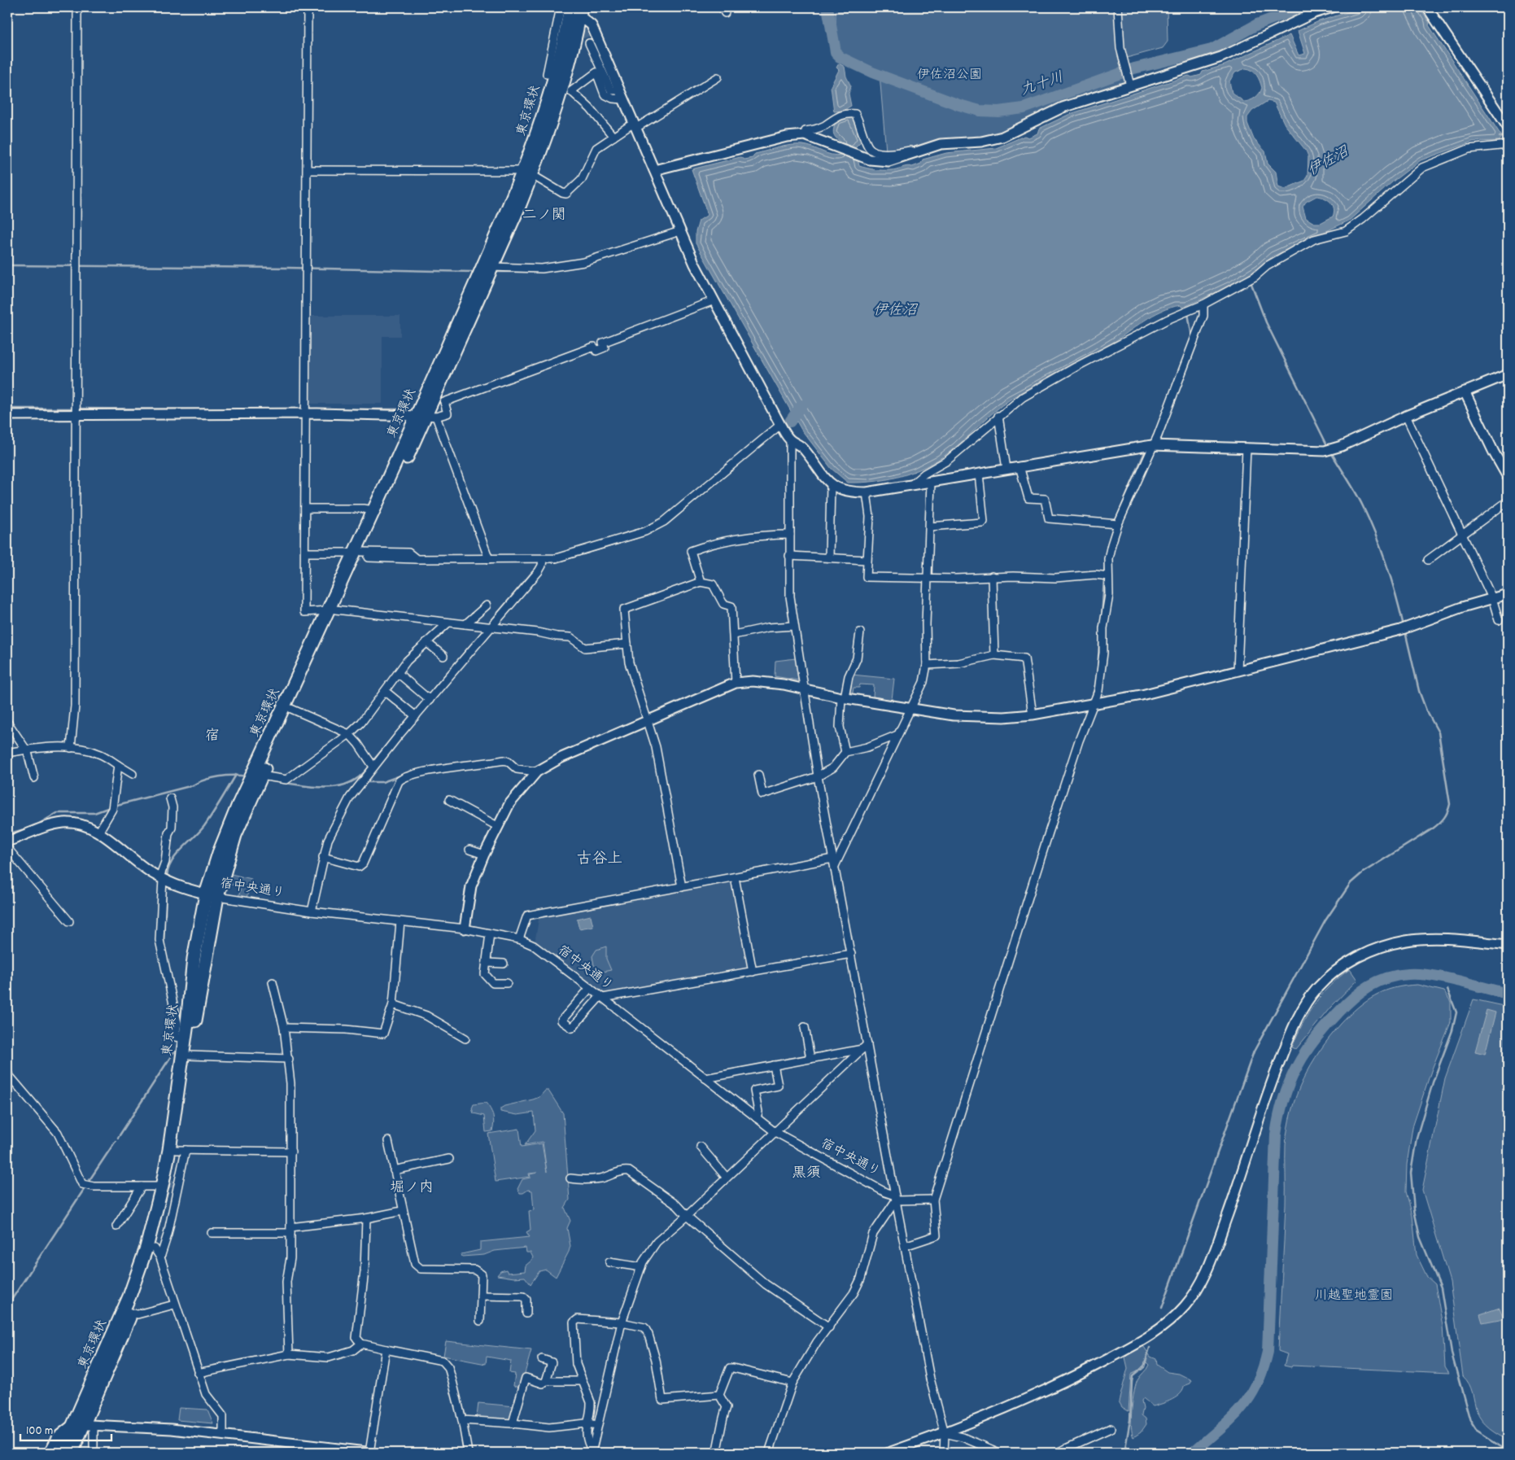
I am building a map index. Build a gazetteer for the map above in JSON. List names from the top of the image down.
{
  "streets": {
    "highway": ["東京環状"],
    "street": ["宿中央通り"]
  },
  "crossings": [
    ["東京環状", "宿中央通り"]
  ],
  "districts": [
    "二ノ関",
    "宿",
    "古谷上",
    "黒須",
    "堀ノ内"
  ],
  "water": ["九十川", "伊佐沼"],
  "parks": ["伊佐沼公園", "川越聖地霊園"],
  "scale_bar": "100 m"
}
